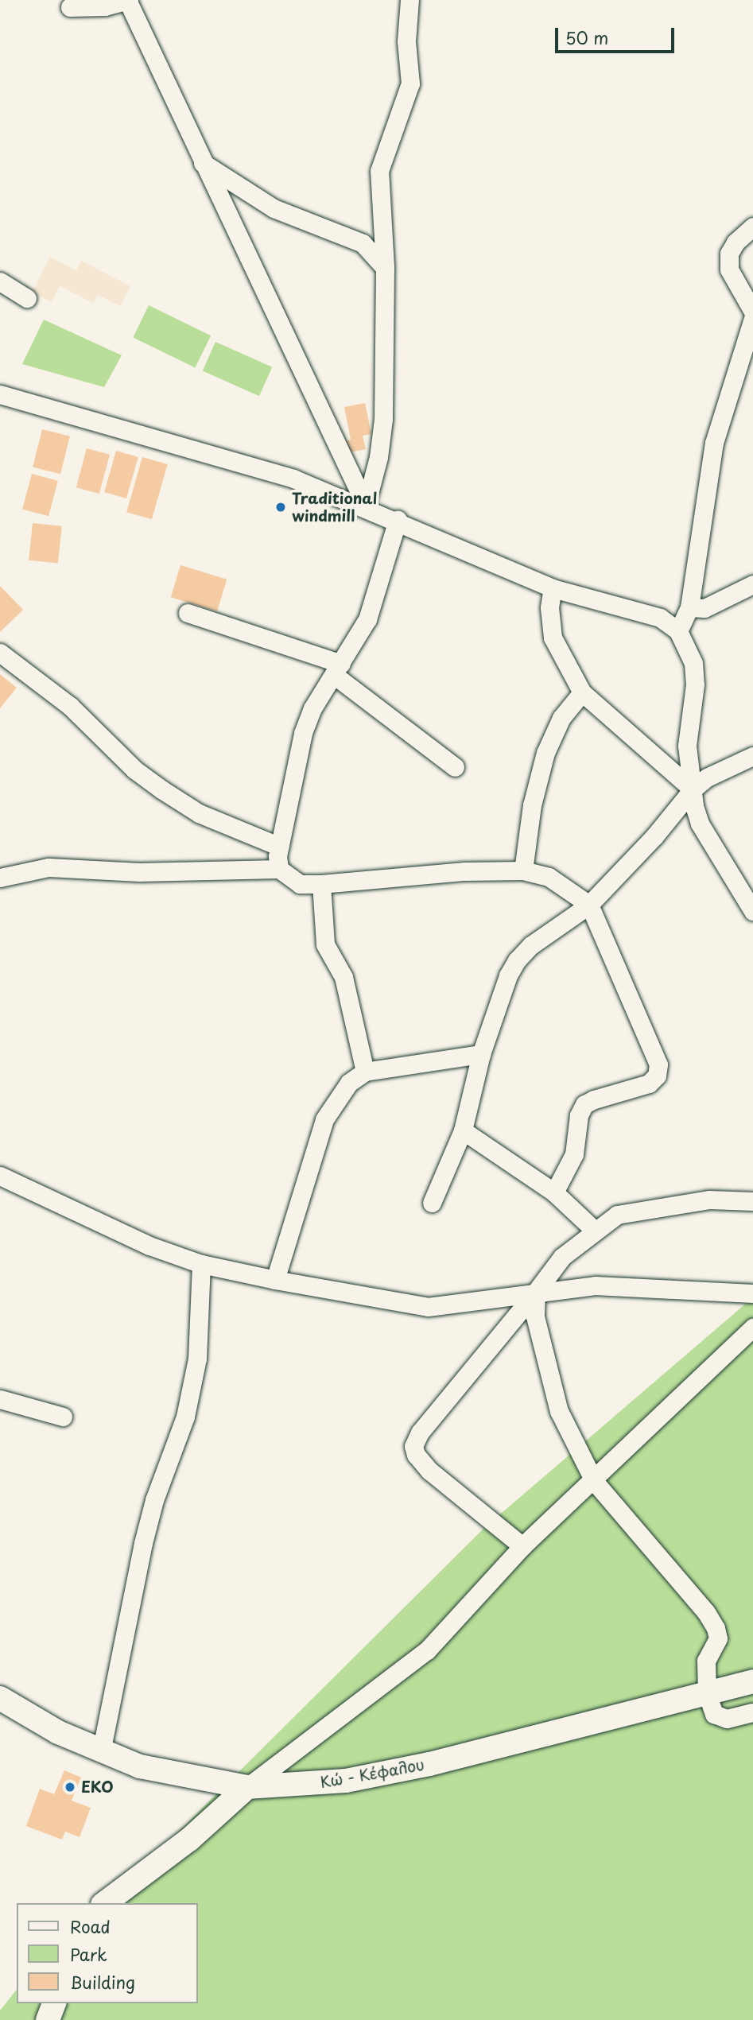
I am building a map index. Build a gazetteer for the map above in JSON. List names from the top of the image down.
{
  "streets": {
    "main road": ["Κώ - Κέφαλου"]
  },
  "places": ["Traditional windmill", "EKO"],
  "legend": ["Road", "Park", "Building"],
  "scale_bar": "50 m"
}
